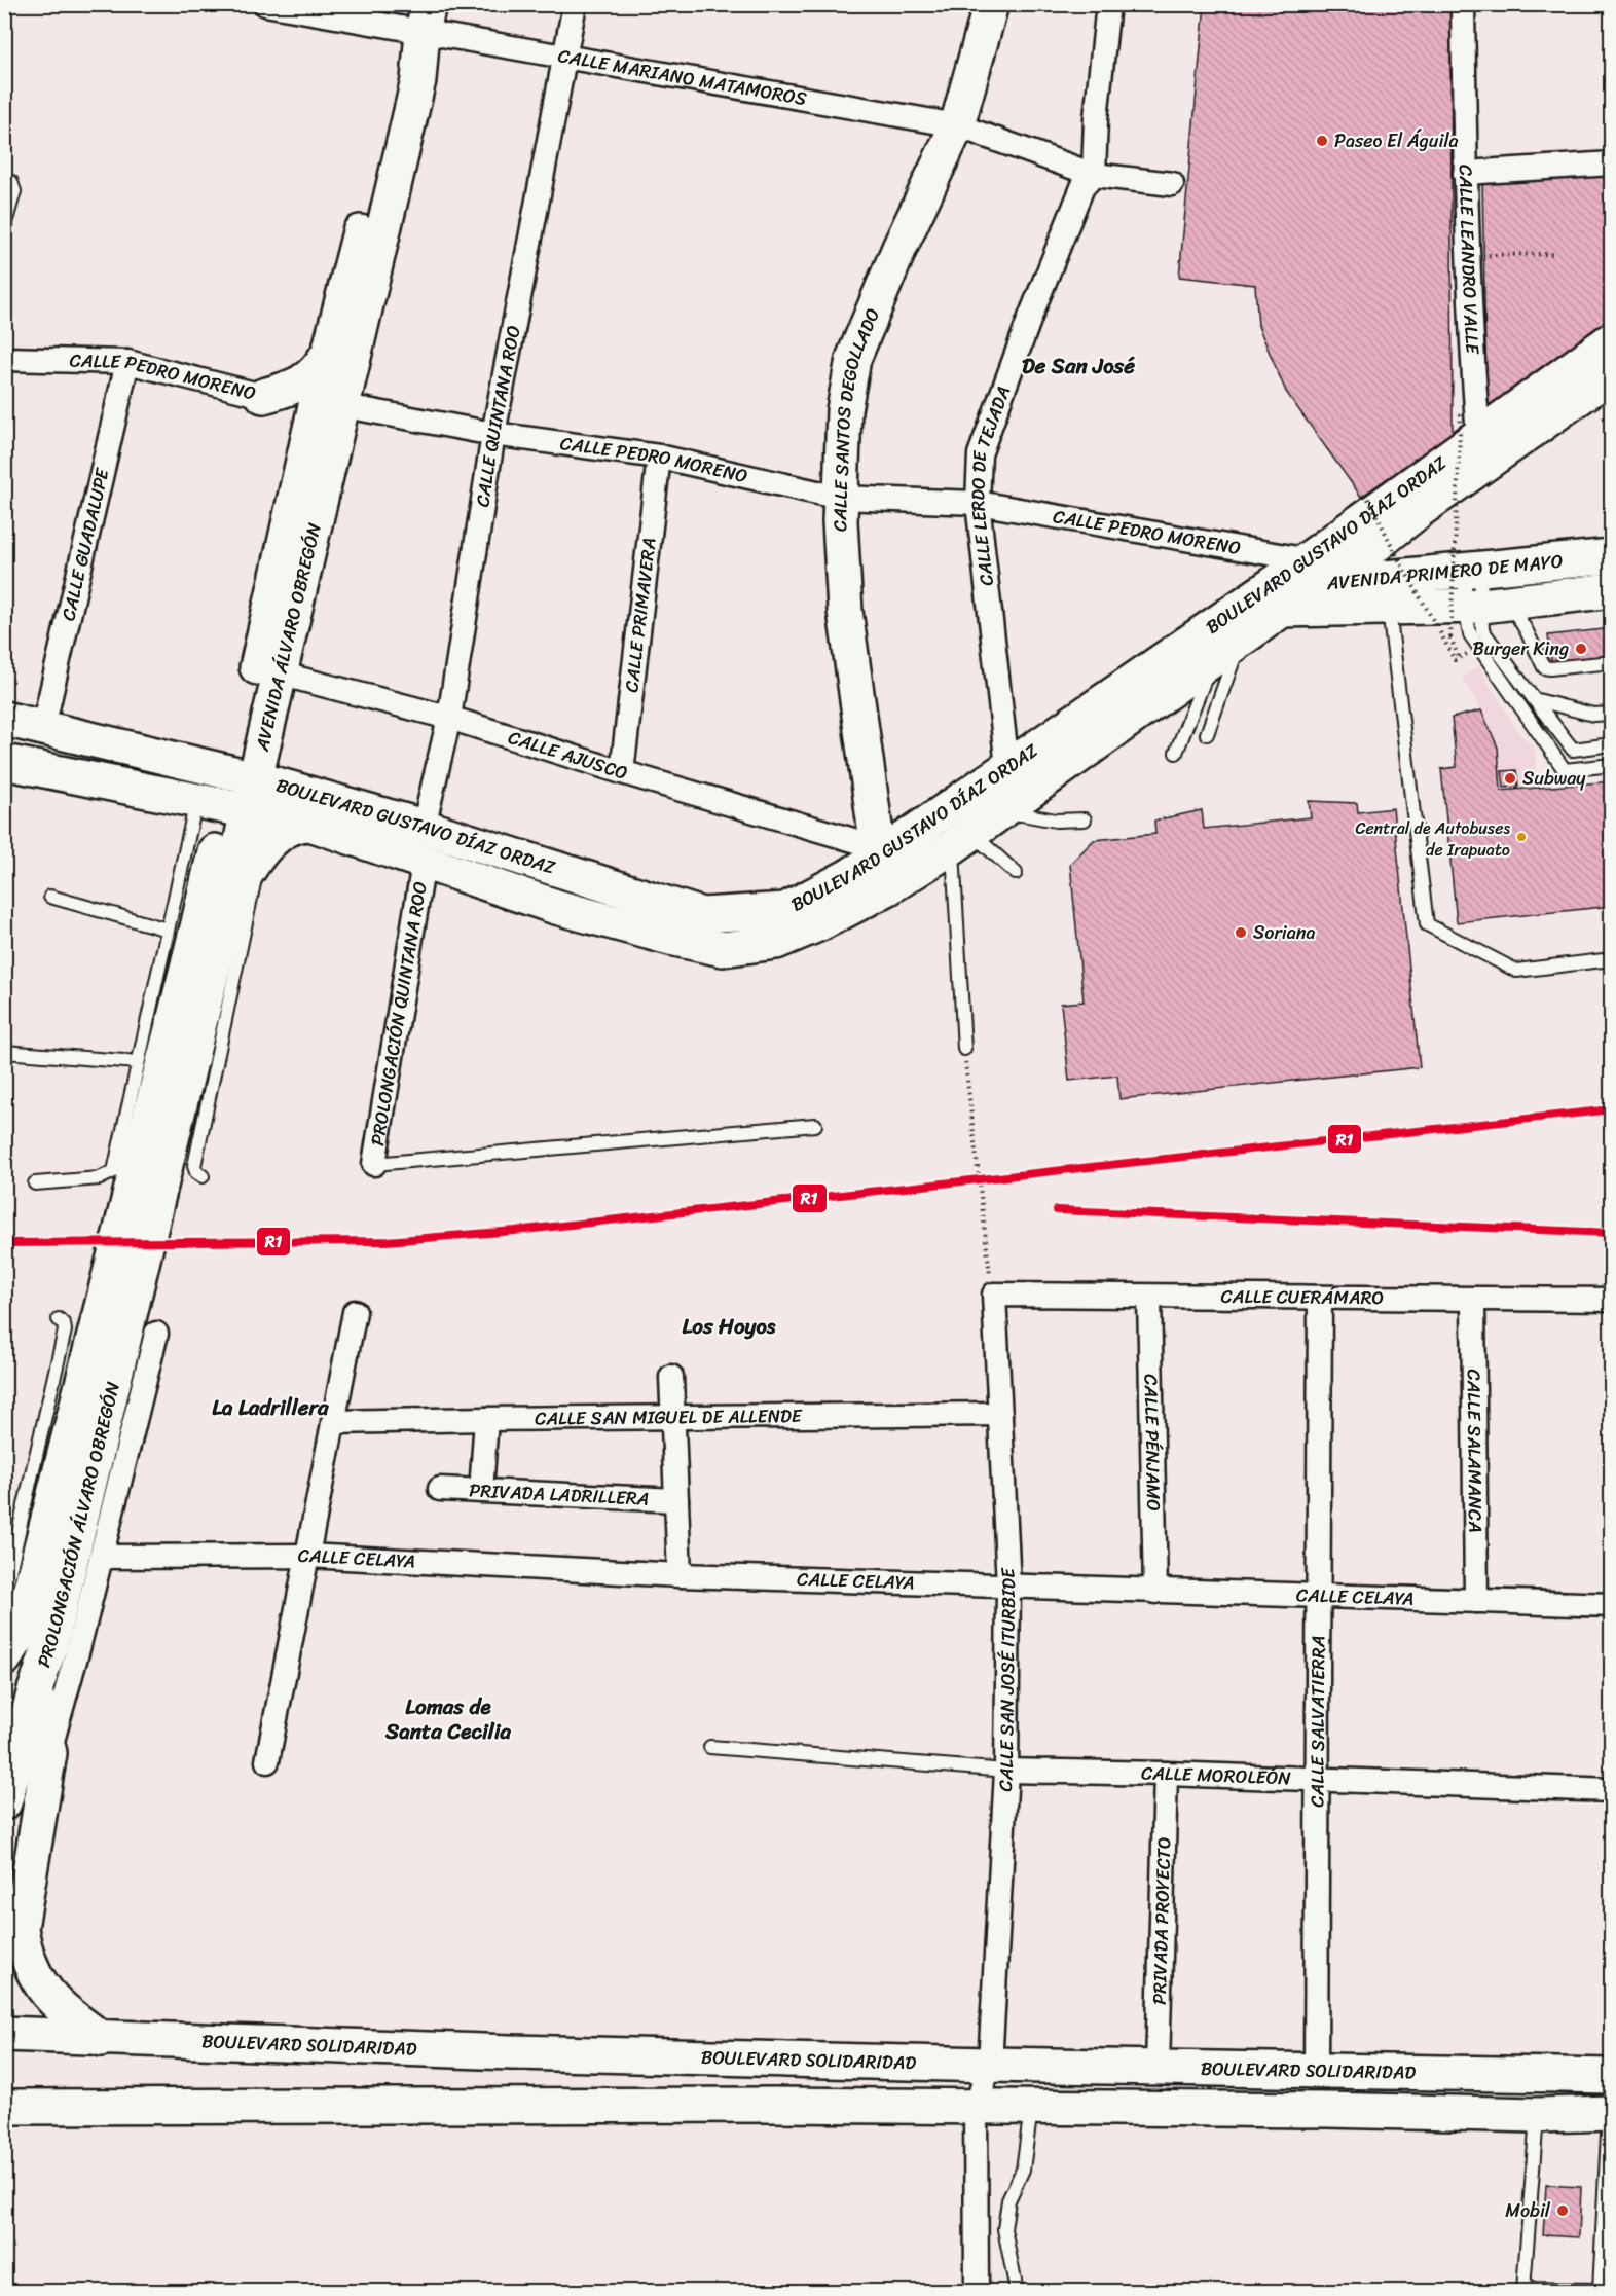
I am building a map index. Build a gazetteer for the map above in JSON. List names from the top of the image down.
{
  "streets": {
    "main road": [
      "CALLE SANTOS DEGOLLADO",
      "BOULEVARD GUSTAVO DÍAZ ORDAZ",
      "AVENIDA PRIMERO DE MAYO",
      "AVENIDA ÁLVARO OBREGÓN",
      "PROLONGACIÓN ÁLVARO OBREGÓN",
      "BOULEVARD SOLIDARIDAD"
    ],
    "street": [
      "CALLE MARIANO MATAMOROS",
      "CALLE LEANDRO VALLE",
      "CALLE PEDRO MORENO",
      "CALLE QUINTANA ROO",
      "CALLE LERDO DE TEJADA",
      "CALLE GUADALUPE",
      "CALLE PRIMAVERA",
      "CALLE AJUSCO",
      "PROLONGACIÓN QUINTANA ROO",
      "CALLE CUERÁMARO",
      "CALLE SAN MIGUEL DE ALLENDE",
      "CALLE PÉNJAMO",
      "CALLE SALAMANCA",
      "PRIVADA LADRILLERA",
      "CALLE CELAYA",
      "CALLE SAN JOSÉ ITURBIDE",
      "CALLE SALVATIERRA",
      "CALLE MOROLEÓN",
      "PRIVADA PROYECTO"
    ]
  },
  "crossings": [
    ["CALLE MARIANO MATAMOROS", "CALLE QUINTANA ROO"],
    ["CALLE MARIANO MATAMOROS", "CALLE SANTOS DEGOLLADO"],
    ["CALLE MARIANO MATAMOROS", "CALLE LERDO DE TEJADA"],
    ["CALLE MARIANO MATAMOROS", "AVENIDA ÁLVARO OBREGÓN"],
    ["CALLE LEANDRO VALLE", "BOULEVARD GUSTAVO DÍAZ ORDAZ"],
    ["CALLE PEDRO MORENO", "CALLE QUINTANA ROO"],
    ["CALLE PEDRO MORENO", "CALLE SANTOS DEGOLLADO"],
    ["CALLE PEDRO MORENO", "CALLE LERDO DE TEJADA"],
    ["CALLE PEDRO MORENO", "CALLE GUADALUPE"],
    ["CALLE PEDRO MORENO", "BOULEVARD GUSTAVO DÍAZ ORDAZ"],
    ["CALLE PEDRO MORENO", "AVENIDA PRIMERO DE MAYO"],
    ["CALLE PEDRO MORENO", "CALLE PRIMAVERA"],
    ["CALLE PEDRO MORENO", "AVENIDA ÁLVARO OBREGÓN"],
    ["CALLE QUINTANA ROO", "BOULEVARD GUSTAVO DÍAZ ORDAZ"],
    ["CALLE QUINTANA ROO", "CALLE AJUSCO"],
    ["CALLE SANTOS DEGOLLADO", "BOULEVARD GUSTAVO DÍAZ ORDAZ"],
    ["CALLE SANTOS DEGOLLADO", "CALLE AJUSCO"],
    ["CALLE LERDO DE TEJADA", "BOULEVARD GUSTAVO DÍAZ ORDAZ"],
    ["CALLE GUADALUPE", "BOULEVARD GUSTAVO DÍAZ ORDAZ"],
    ["BOULEVARD GUSTAVO DÍAZ ORDAZ", "AVENIDA PRIMERO DE MAYO"],
    ["BOULEVARD GUSTAVO DÍAZ ORDAZ", "AVENIDA ÁLVARO OBREGÓN"],
    ["BOULEVARD GUSTAVO DÍAZ ORDAZ", "CALLE AJUSCO"],
    ["BOULEVARD GUSTAVO DÍAZ ORDAZ", "PROLONGACIÓN QUINTANA ROO"],
    ["CALLE PRIMAVERA", "CALLE AJUSCO"],
    ["AVENIDA ÁLVARO OBREGÓN", "CALLE AJUSCO"],
    ["AVENIDA ÁLVARO OBREGÓN", "PROLONGACIÓN ÁLVARO OBREGÓN"],
    ["CALLE CUERÁMARO", "CALLE PÉNJAMO"],
    ["CALLE CUERÁMARO", "CALLE SALAMANCA"],
    ["CALLE CUERÁMARO", "CALLE SAN JOSÉ ITURBIDE"],
    ["CALLE CUERÁMARO", "CALLE SALVATIERRA"],
    ["CALLE SAN MIGUEL DE ALLENDE", "CALLE SAN JOSÉ ITURBIDE"],
    ["CALLE PÉNJAMO", "CALLE CELAYA"],
    ["CALLE SALAMANCA", "CALLE CELAYA"],
    ["CALLE CELAYA", "CALLE SAN JOSÉ ITURBIDE"],
    ["CALLE CELAYA", "CALLE SALVATIERRA"],
    ["CALLE SAN JOSÉ ITURBIDE", "CALLE MOROLEÓN"],
    ["CALLE SAN JOSÉ ITURBIDE", "BOULEVARD SOLIDARIDAD"],
    ["CALLE SALVATIERRA", "CALLE MOROLEÓN"],
    ["CALLE SALVATIERRA", "BOULEVARD SOLIDARIDAD"],
    ["CALLE MOROLEÓN", "PRIVADA PROYECTO"],
    ["PRIVADA PROYECTO", "BOULEVARD SOLIDARIDAD"]
  ],
  "districts": [
    "De San José",
    "Los Hoyos",
    "La Ladrillera",
    "Lomas de Santa Cecilia"
  ],
  "places": [
    "Paseo El Águila",
    "Burger King",
    "Subway",
    "Central de Autobuses de Irapuato",
    "Soriana",
    "Mobil"
  ],
  "lines": ["transit line R1"]
}
